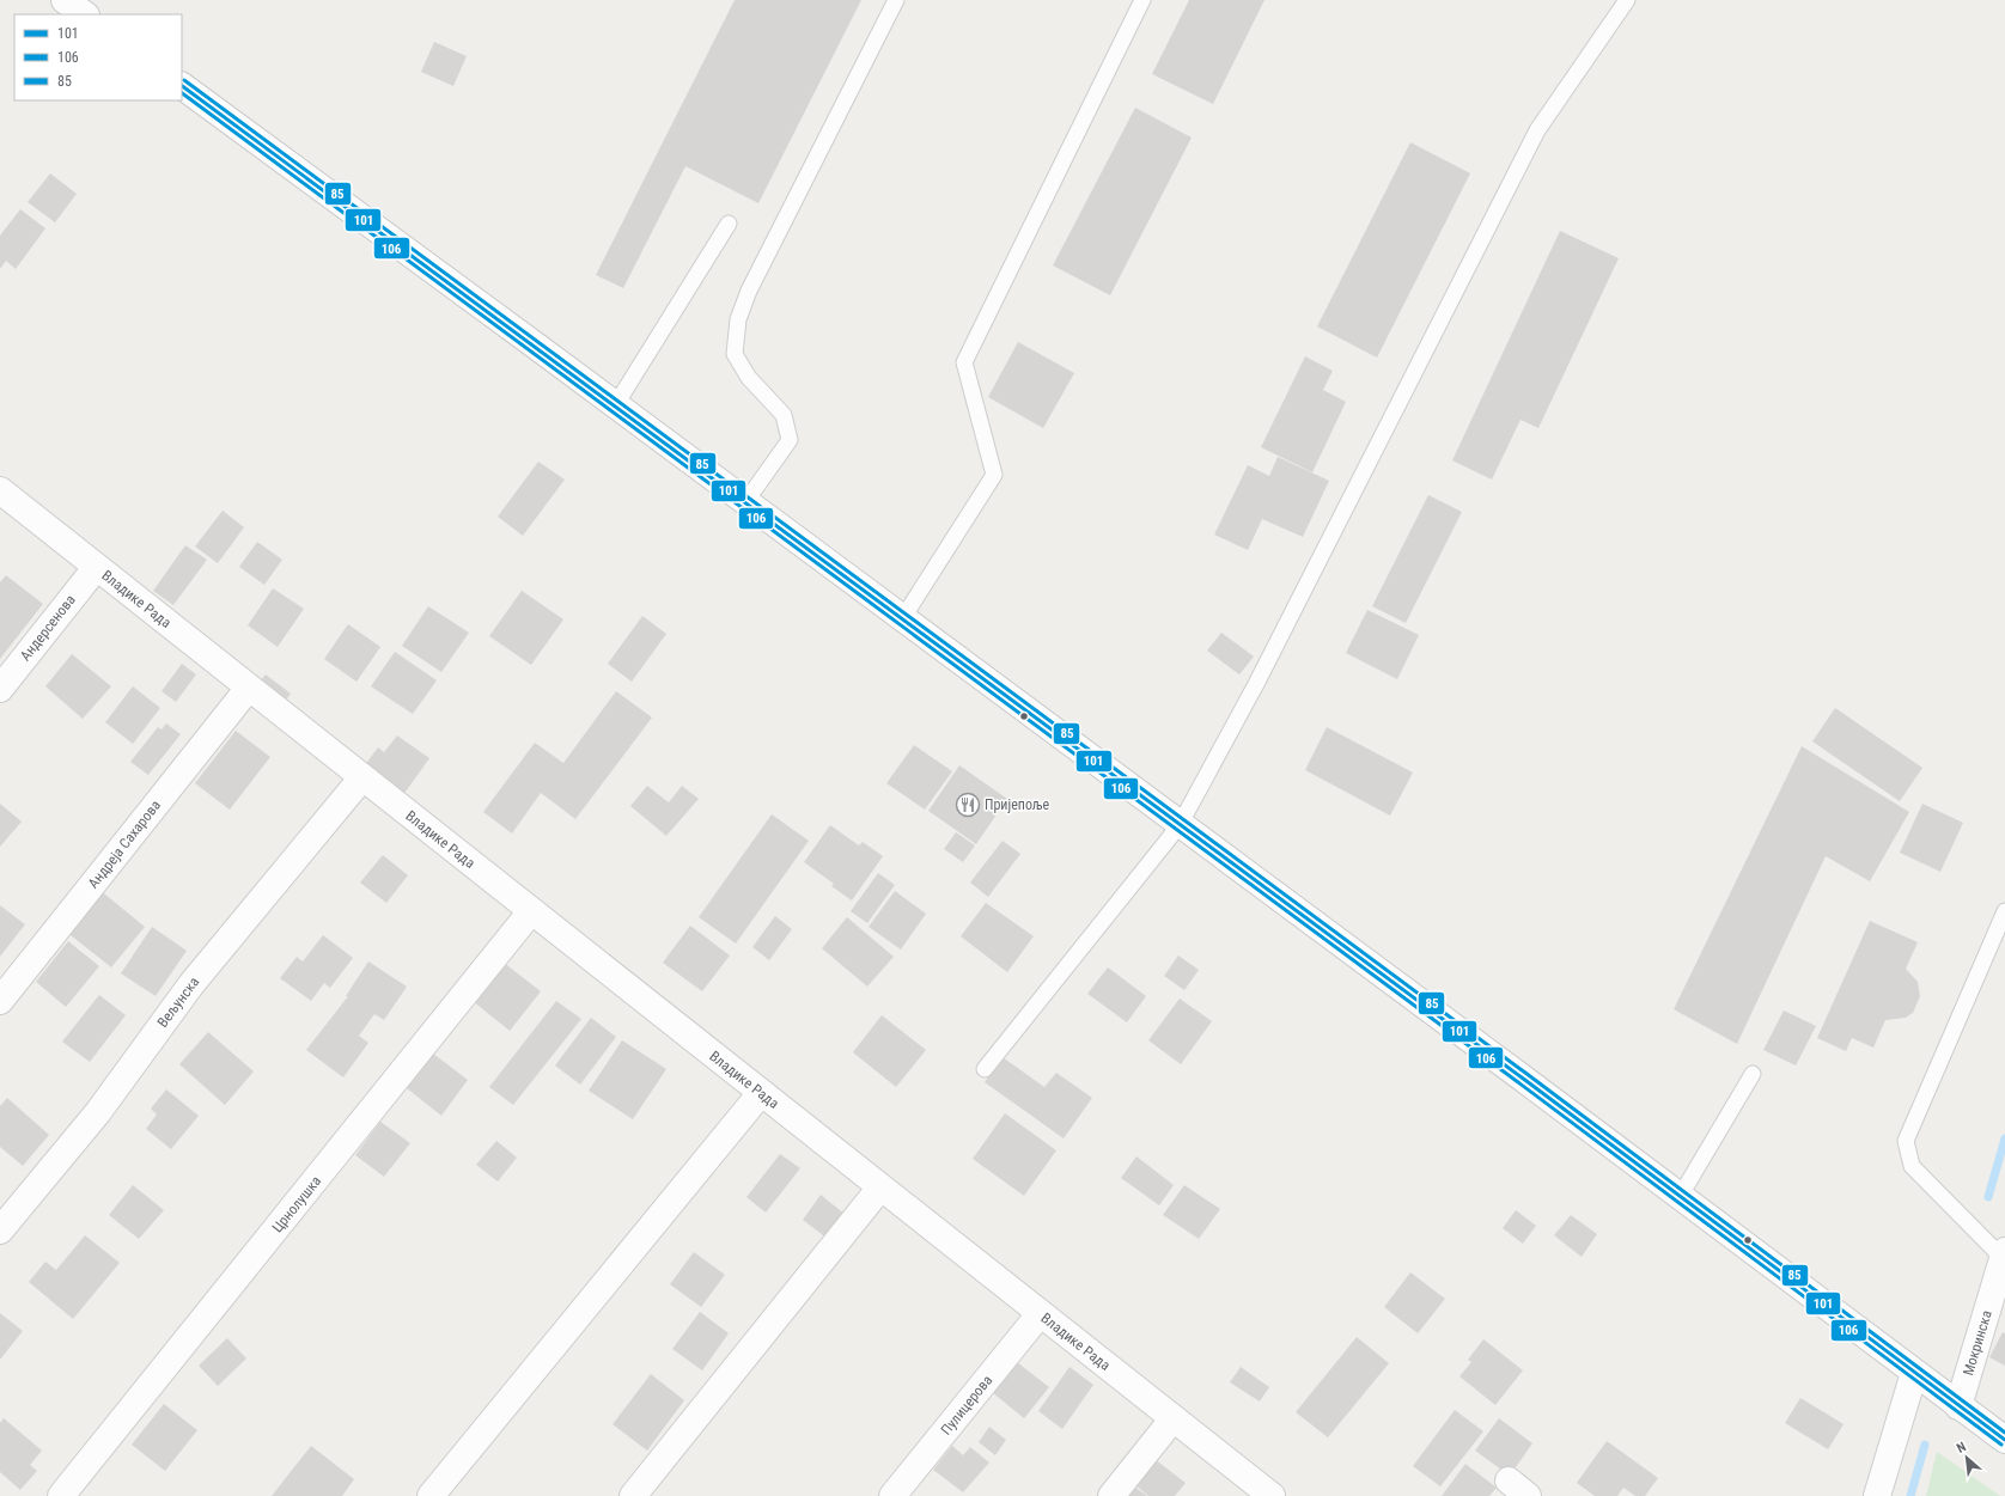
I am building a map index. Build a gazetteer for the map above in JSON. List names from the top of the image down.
{
  "streets": {
    "street": [
      "Владике Рада",
      "Андерсенова",
      "Андреја Сахарова",
      "Вељунска",
      "Црнолушка",
      "Мокринска",
      "Пулицерова"
    ]
  },
  "crossings": [
    ["Владике Рада", "Андерсенова"],
    ["Владике Рада", "Андреја Сахарова"],
    ["Владике Рада", "Вељунска"],
    ["Владике Рада", "Црнолушка"],
    ["Владике Рада", "Пулицерова"]
  ],
  "places": {
    "restaurant": ["Пријепоље"]
  },
  "lines": ["transit line 85", "transit line 101", "transit line 106"],
  "legend": ["101", "106", "85"],
  "north": "top left"
}
